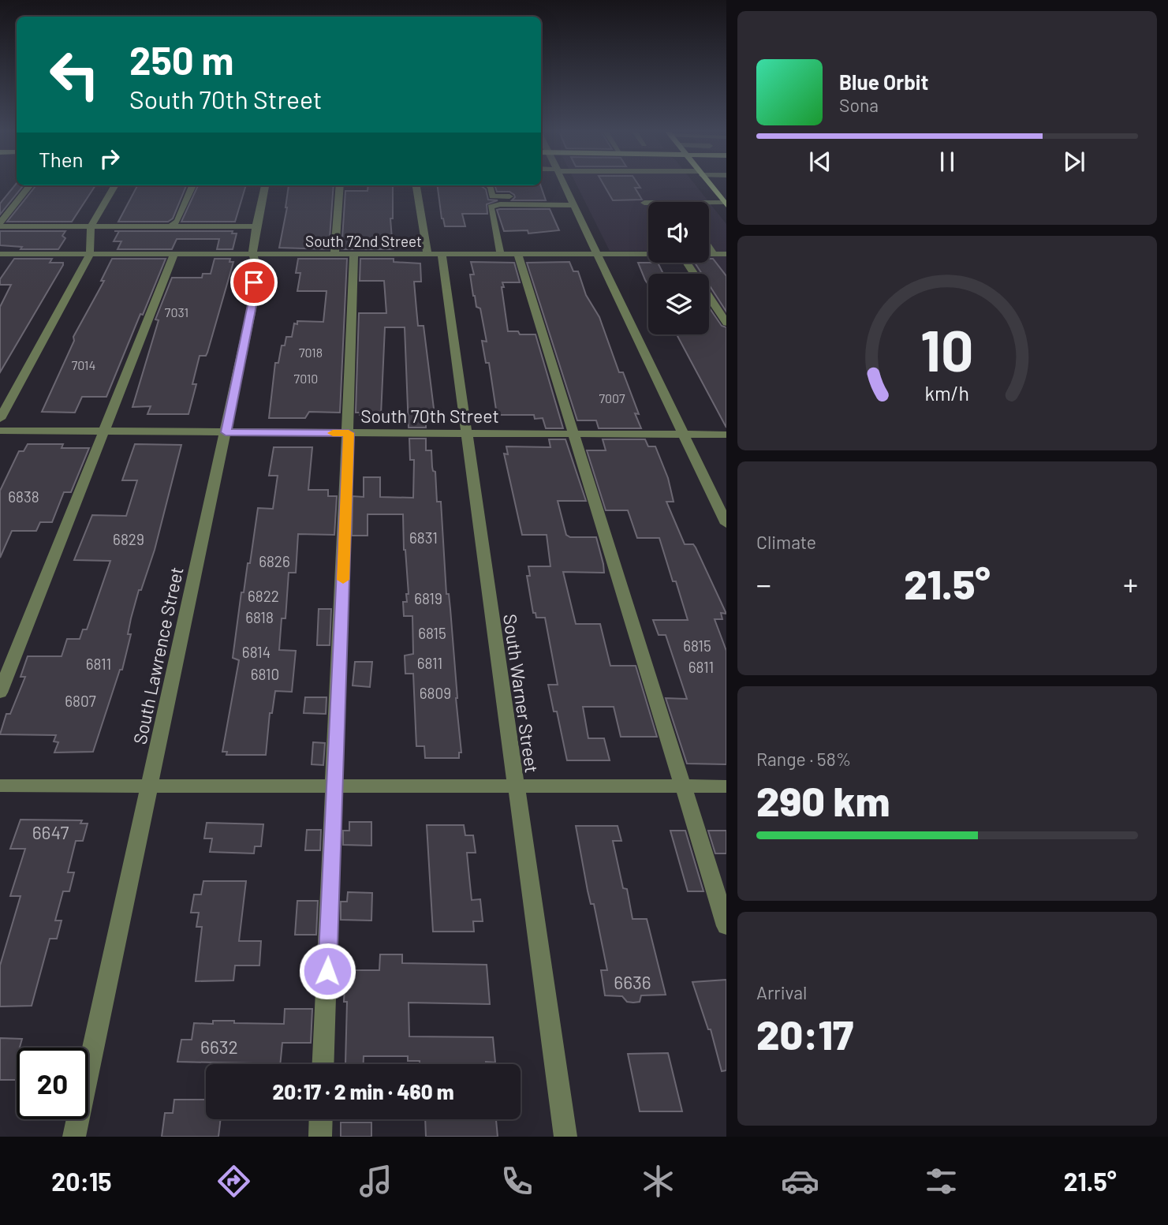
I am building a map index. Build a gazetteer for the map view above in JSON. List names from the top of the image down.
{
  "streets": {
    "street": [
      "South 72nd Street",
      "South 70th Street",
      "South Lawrence Street",
      "South Warner Street"
    ]
  },
  "crossings": [
    ["South 72nd Street", "South Lawrence Street"],
    ["South 72nd Street", "South Warner Street"],
    ["South 70th Street", "South Lawrence Street"],
    ["South 70th Street", "South Warner Street"]
  ],
  "house_numbers": [
    "7031",
    "7018",
    "7014",
    "7010",
    "7007",
    "6838",
    "6831",
    "6829",
    "6826",
    "6822",
    "6819",
    "6818",
    "6815",
    "6815",
    "6814",
    "6811",
    "6811",
    "6811",
    "6810",
    "6809",
    "6807",
    "6647",
    "6636",
    "6632"
  ],
  "page": {
    "turn": ["250 m", "South 70th Street"],
    "song": ["Blue Orbit", "Sona"],
    "then": "Then",
    "tile": [
      "Climate",
      ["Range · 58%", "290 km"],
      ["Arrival", "20:17"]
    ],
    "heat": ["−", "21.5°", "+"],
    "limit": "20",
    "trip": "20:17 · 2 min · 460 m",
    "tabs": ["20:15", "21.5°"],
    "gauge": ["10", "km/h"]
  }
}
